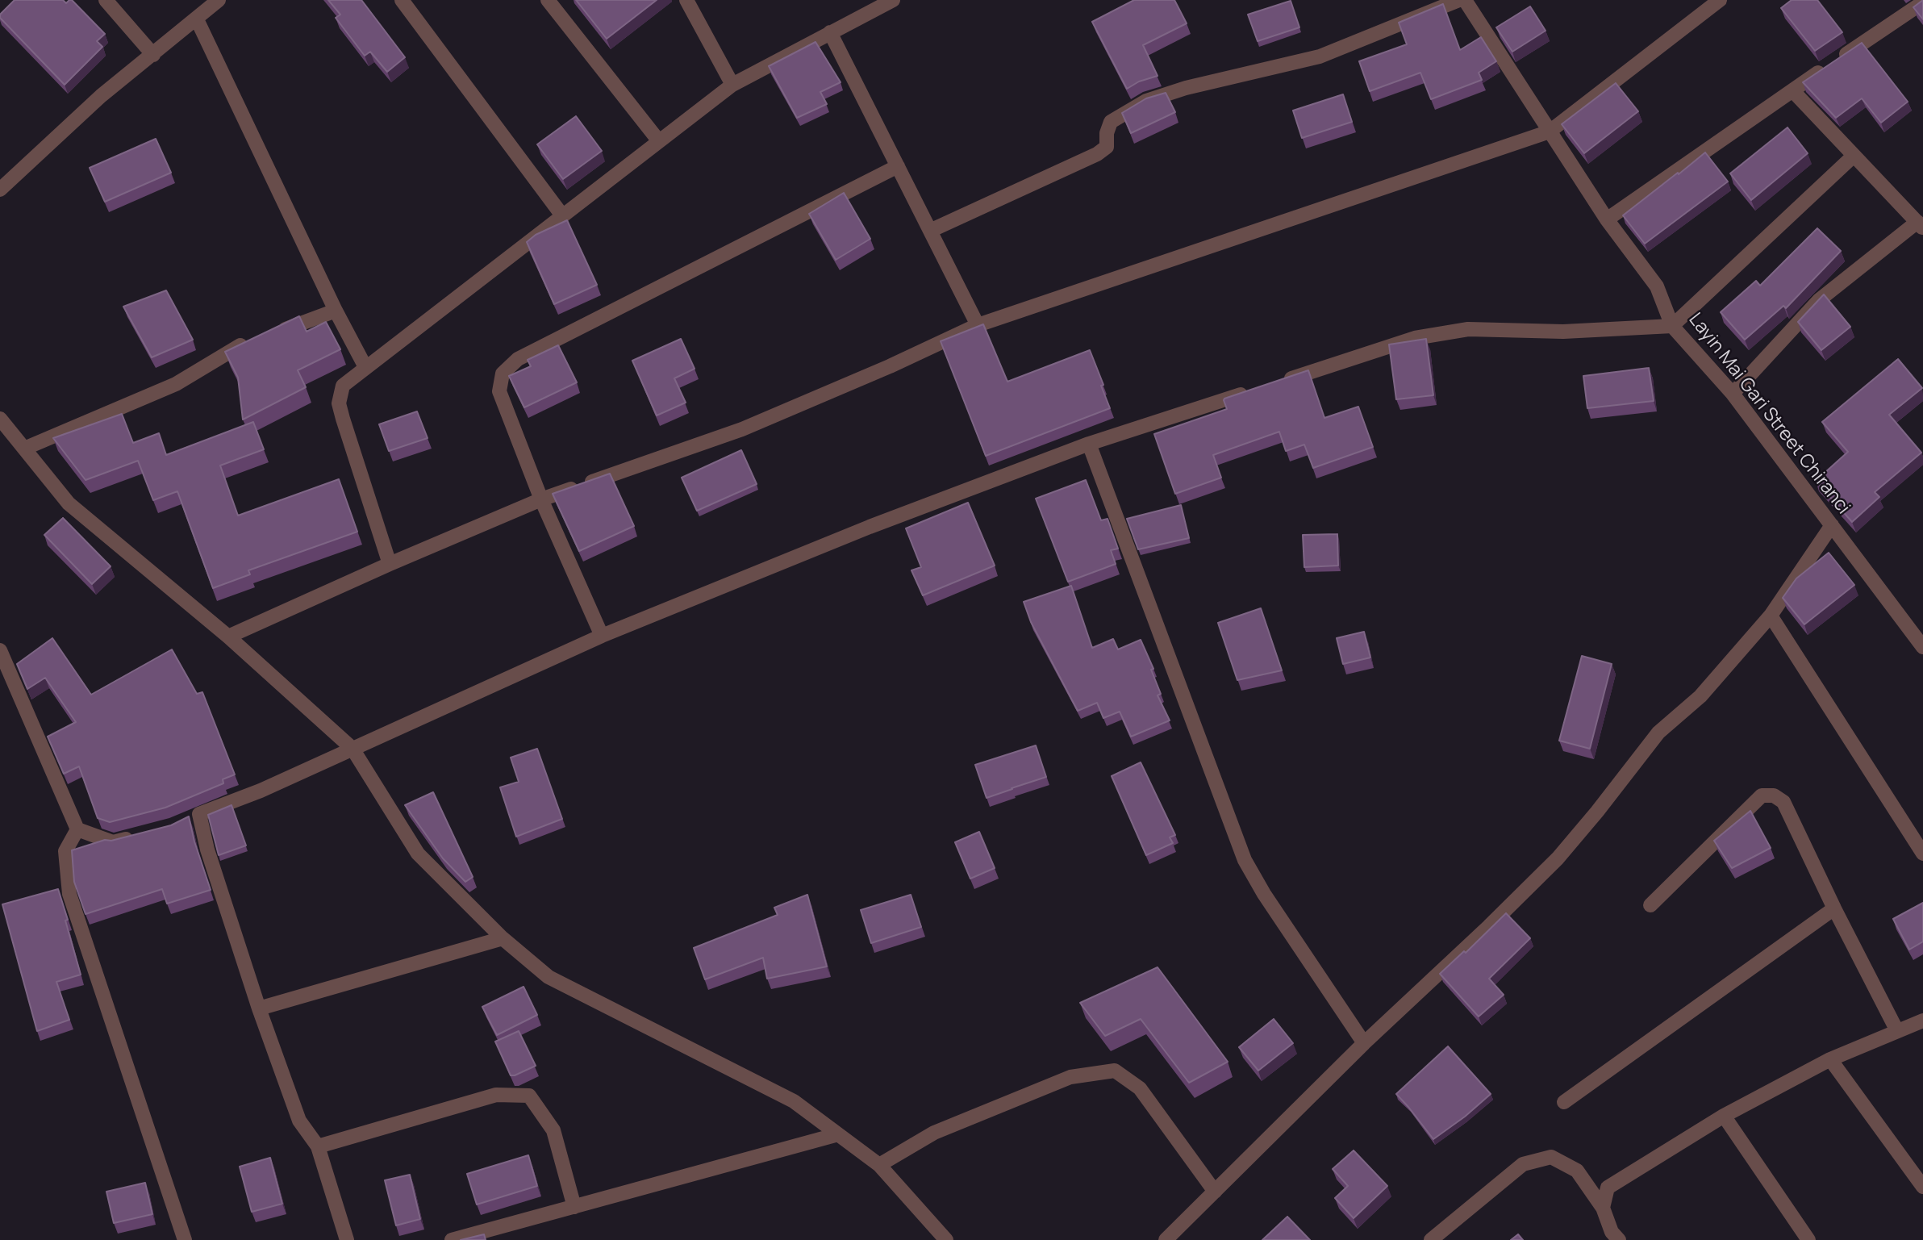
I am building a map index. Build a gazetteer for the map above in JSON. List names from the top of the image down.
{
  "streets": {
    "street": ["Layin Mai Gari Street Chiranci"]
  }
}
